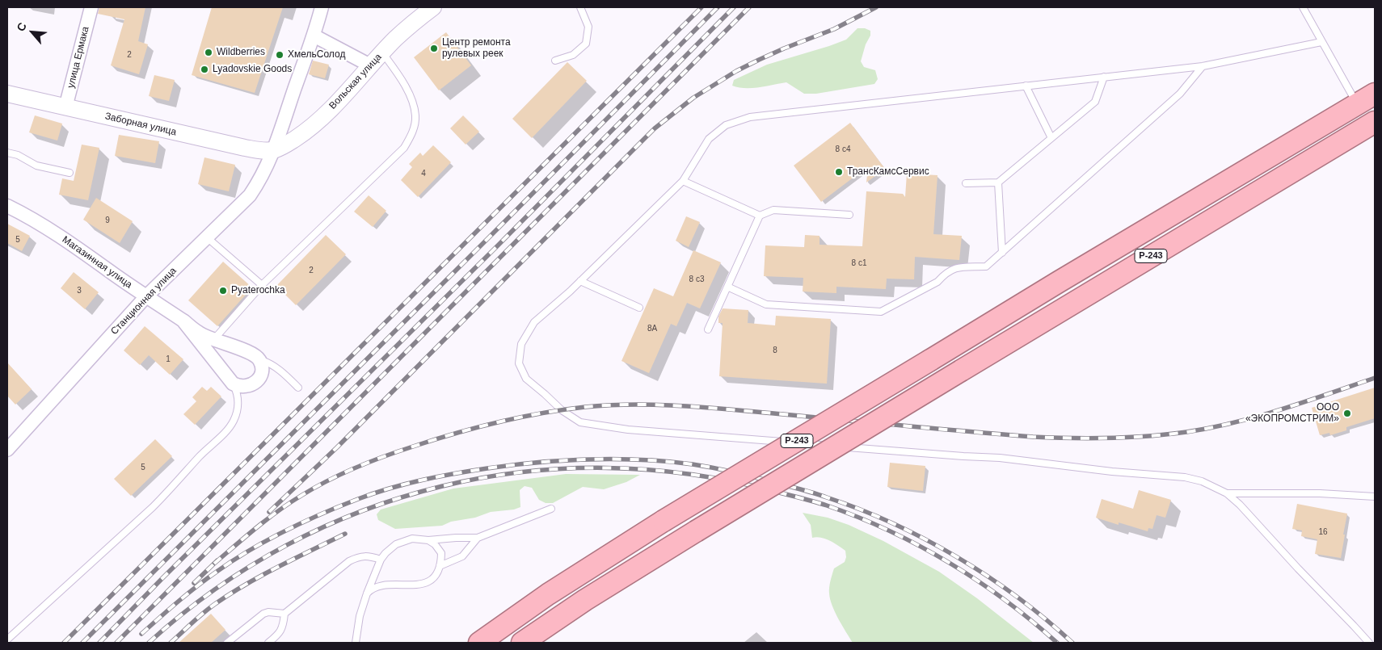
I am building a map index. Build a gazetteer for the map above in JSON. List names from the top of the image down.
{
  "streets": {
    "highway": ["Р-243"],
    "street": [
      "улица Ермака",
      "Вольская улица",
      "Заборная улица",
      "Магазинная улица",
      "Станционная улица"
    ]
  },
  "crossings": [
    ["улица Ермака", "Заборная улица"],
    ["Вольская улица", "Заборная улица"],
    ["Вольская улица", "Станционная улица"],
    ["Заборная улица", "Станционная улица"],
    ["Магазинная улица", "Станционная улица"]
  ],
  "places": [
    "Центр ремонта рулевых реек",
    "Wildberries",
    "ХмельСолод",
    "Lyadovskie Goods",
    "ТрансКамсСервис",
    "Pyaterochka",
    "ООО «ЭКОПРОМСТРИМ»"
  ],
  "house_numbers": [
    "2",
    "8 с4",
    "4",
    "9",
    "5",
    "8 с1",
    "2",
    "8 с3",
    "3",
    "8А",
    "8",
    "1",
    "5",
    "16"
  ],
  "north": "top left"
}
